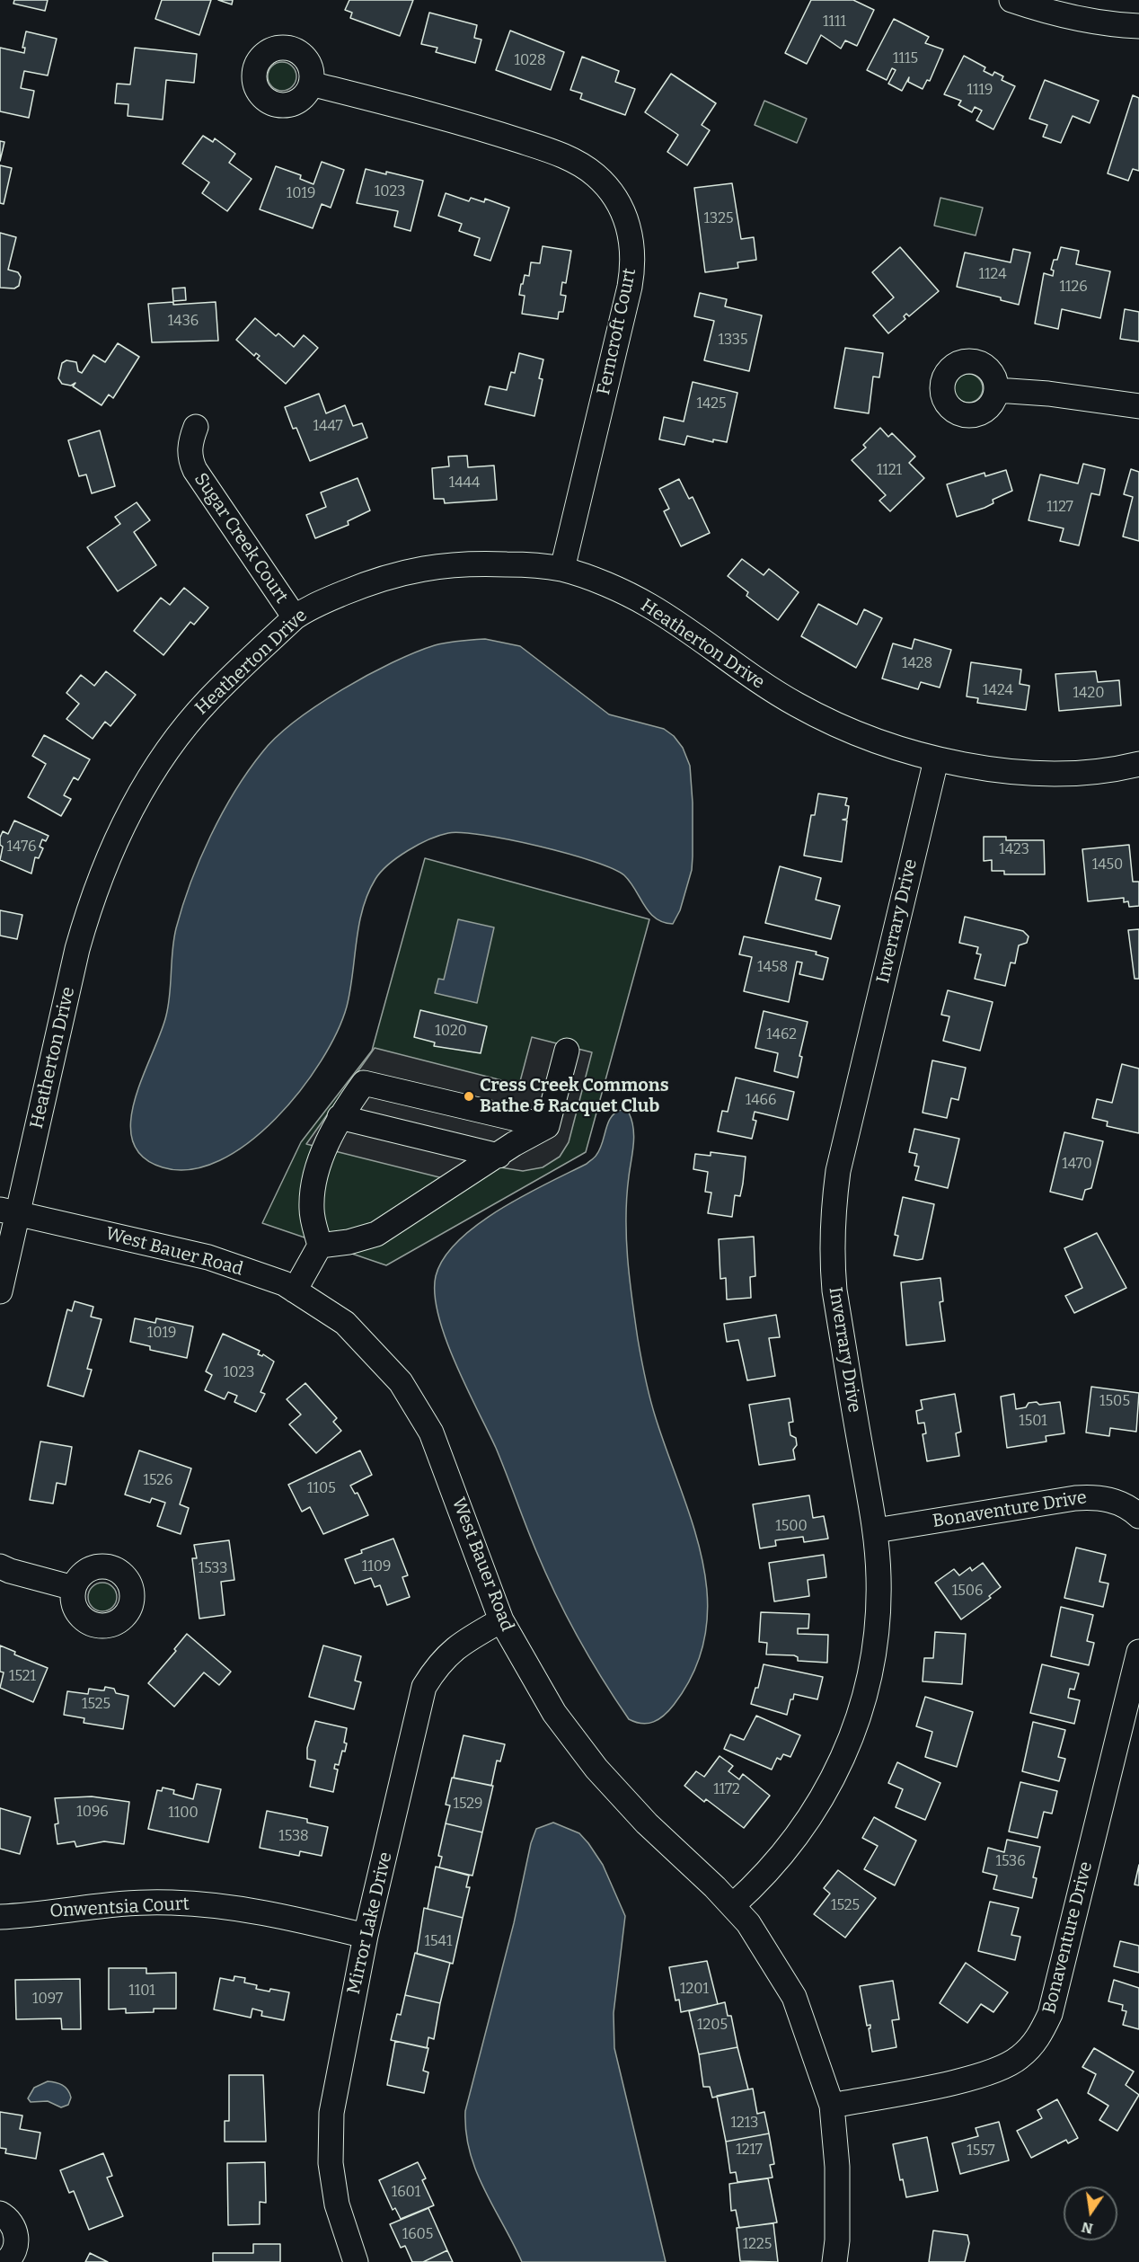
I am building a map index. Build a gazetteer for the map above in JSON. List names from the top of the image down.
{
  "streets": {
    "street": [
      "Ferncroft Court",
      "Sugar Creek Court",
      "Heatherton Drive",
      "Inverrary Drive",
      "West Bauer Road",
      "Bonaventure Drive",
      "Onwentsia Court",
      "Mirror Lake Drive"
    ]
  },
  "crossings": [
    ["Ferncroft Court", "Heatherton Drive"],
    ["Sugar Creek Court", "Heatherton Drive"],
    ["Heatherton Drive", "Inverrary Drive"],
    ["Heatherton Drive", "West Bauer Road"],
    ["Inverrary Drive", "West Bauer Road"],
    ["Inverrary Drive", "Bonaventure Drive"],
    ["West Bauer Road", "Bonaventure Drive"],
    ["West Bauer Road", "Mirror Lake Drive"],
    ["Onwentsia Court", "Mirror Lake Drive"]
  ],
  "places": ["Cress Creek Commons Bathe & Racquet Club"],
  "house_numbers": [
    "1111",
    "1115",
    "1028",
    "1119",
    "1023",
    "1019",
    "1325",
    "1124",
    "1126",
    "1436",
    "1335",
    "1425",
    "1447",
    "1121",
    "1444",
    "1127",
    "1428",
    "1424",
    "1420",
    "1476",
    "1423",
    "1450",
    "1458",
    "1020",
    "1462",
    "1466",
    "1470",
    "1019",
    "1023",
    "1505",
    "1501",
    "1526",
    "1105",
    "1500",
    "1109",
    "1533",
    "1506",
    "1521",
    "1525",
    "1172",
    "1529",
    "1096",
    "1100",
    "1538",
    "1536",
    "1525",
    "1541",
    "1201",
    "1101",
    "1097",
    "1205",
    "1213",
    "1217",
    "1557",
    "1601",
    "1605",
    "1225"
  ],
  "north": "bottom"
}
